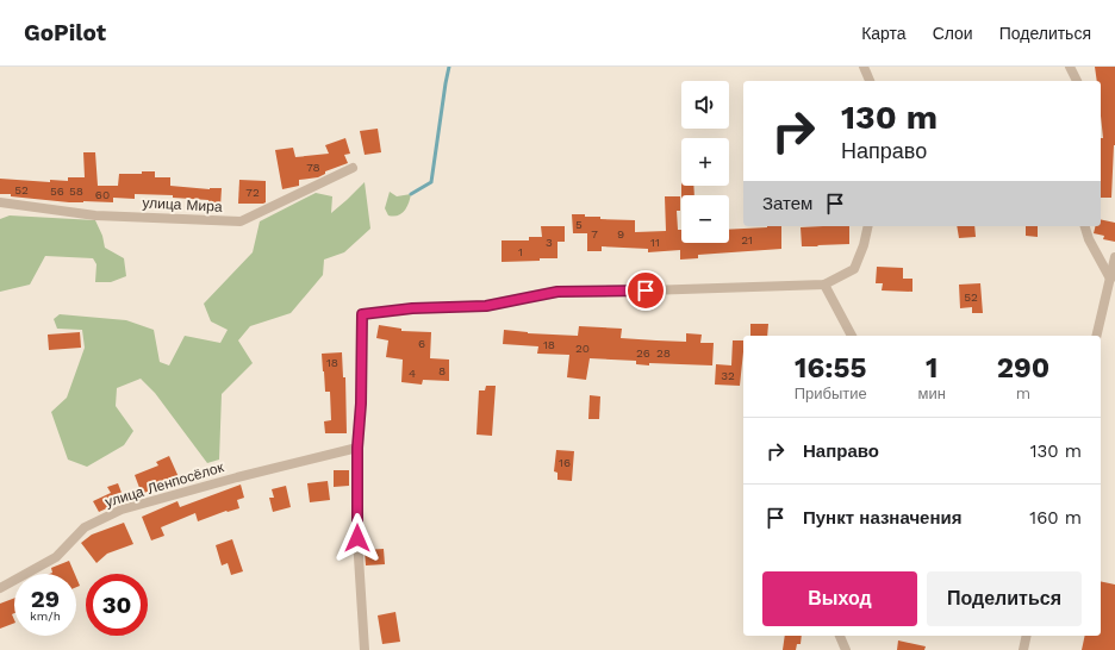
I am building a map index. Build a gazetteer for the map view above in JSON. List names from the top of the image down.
{
  "streets": {
    "street": ["улица Мира", "улица Ленпосёлок"]
  },
  "house_numbers": [
    "78",
    "52",
    "56",
    "58",
    "72",
    "60",
    "5",
    "7",
    "9",
    "21",
    "3",
    "11",
    "1",
    "52",
    "6",
    "18",
    "20",
    "26",
    "28",
    "18",
    "8",
    "4",
    "32",
    "16"
  ],
  "page": {
    "header": "GoPilot",
    "nav": ["Карта", "Слои", "Поделиться"],
    "map_buttons": ["+", "−"],
    "turn": ["130 m", "Направо"],
    "then": "Затем",
    "eta": [
      "16:55",
      "Прибытие",
      "1",
      "мин",
      "290",
      "m"
    ],
    "list": [
      {
        "name": "Направо",
        "value": "130 m"
      },
      {
        "name": "Пункт назначения",
        "value": "160 m"
      }
    ],
    "buttons": ["Выход", "Поделиться"],
    "speed": "29 km/h",
    "limit": "30"
  }
}
